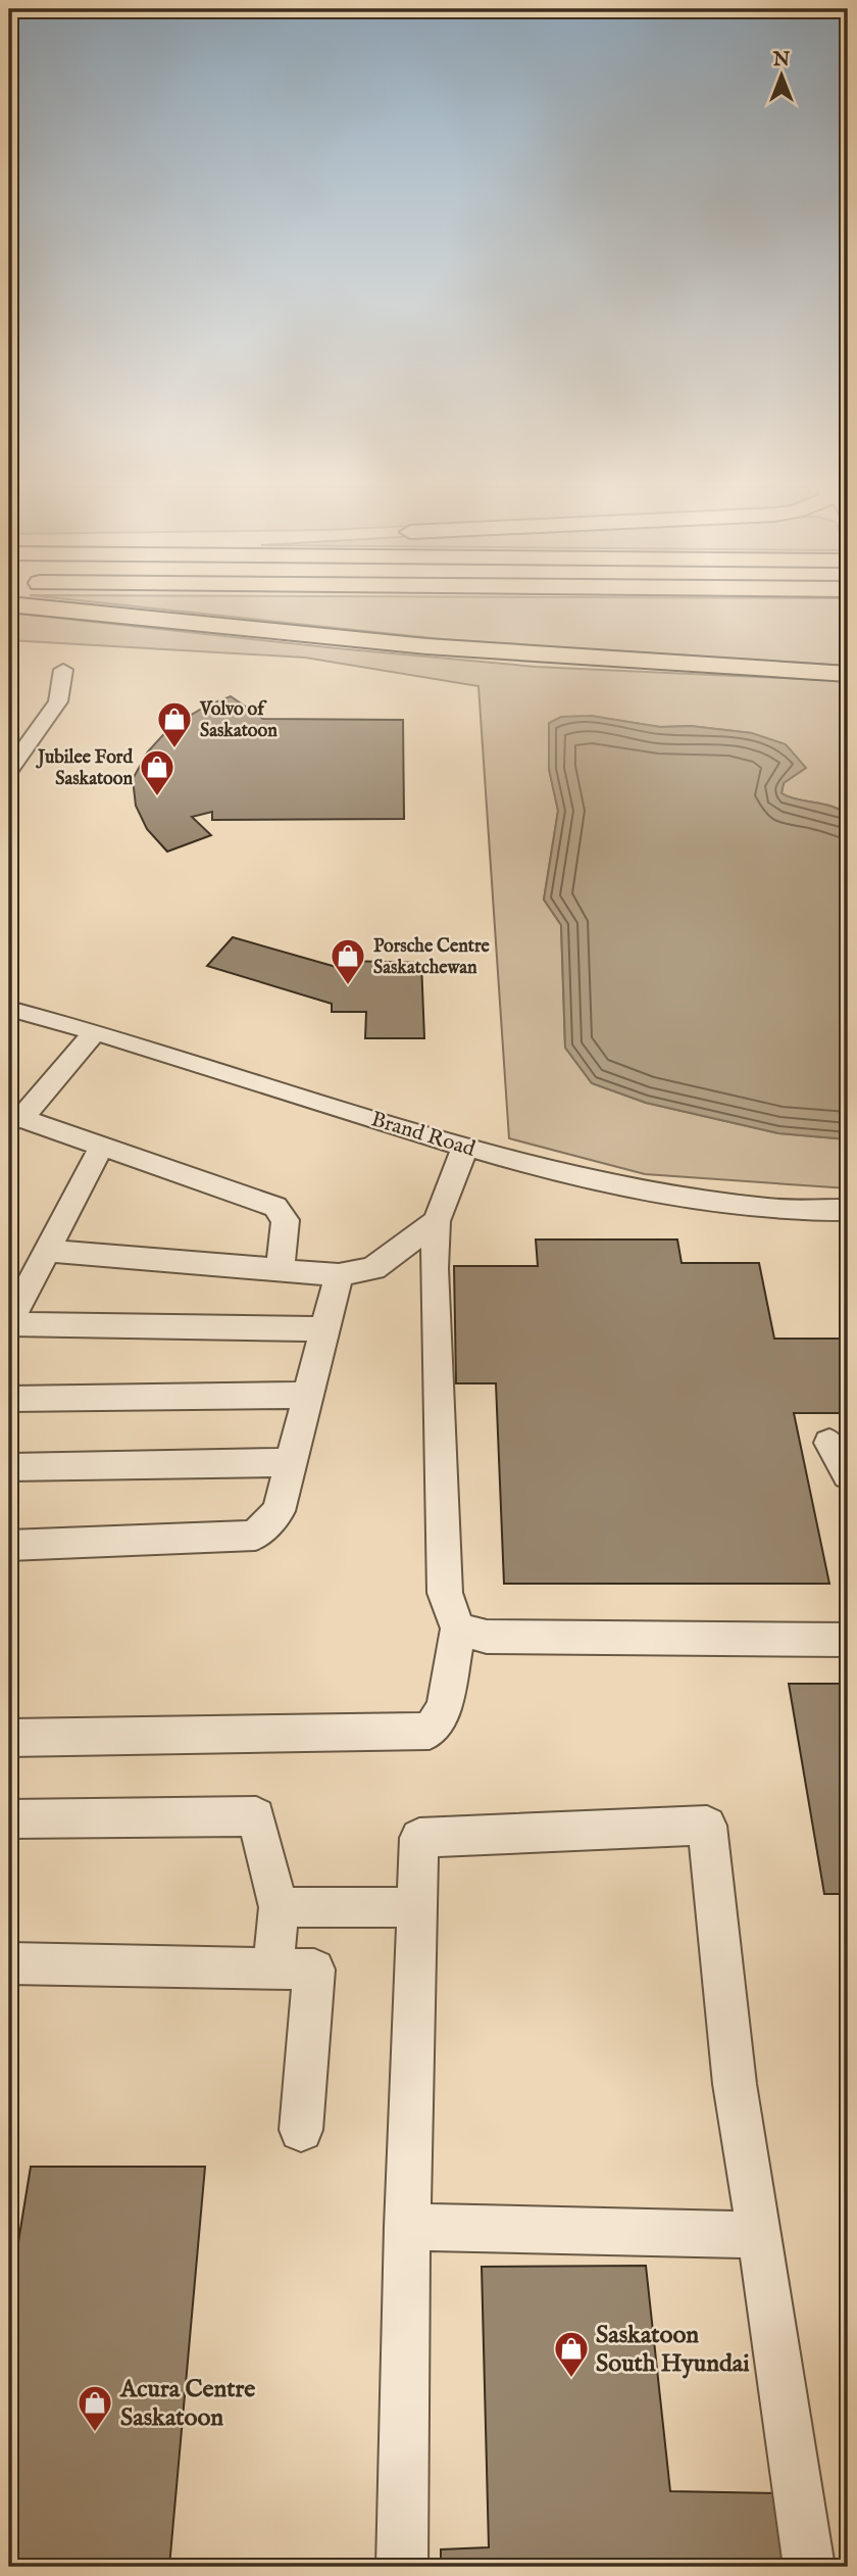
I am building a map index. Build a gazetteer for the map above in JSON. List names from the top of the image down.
{
  "streets": {
    "street": ["Brand Road"]
  },
  "places": {
    "shop": [
      "Volvo of Saskatoon",
      "Jubilee Ford Saskatoon",
      "Porsche Centre Saskatchewan",
      "Saskatoon South Hyundai",
      "Acura Centre Saskatoon"
    ]
  },
  "north": "top"
}
